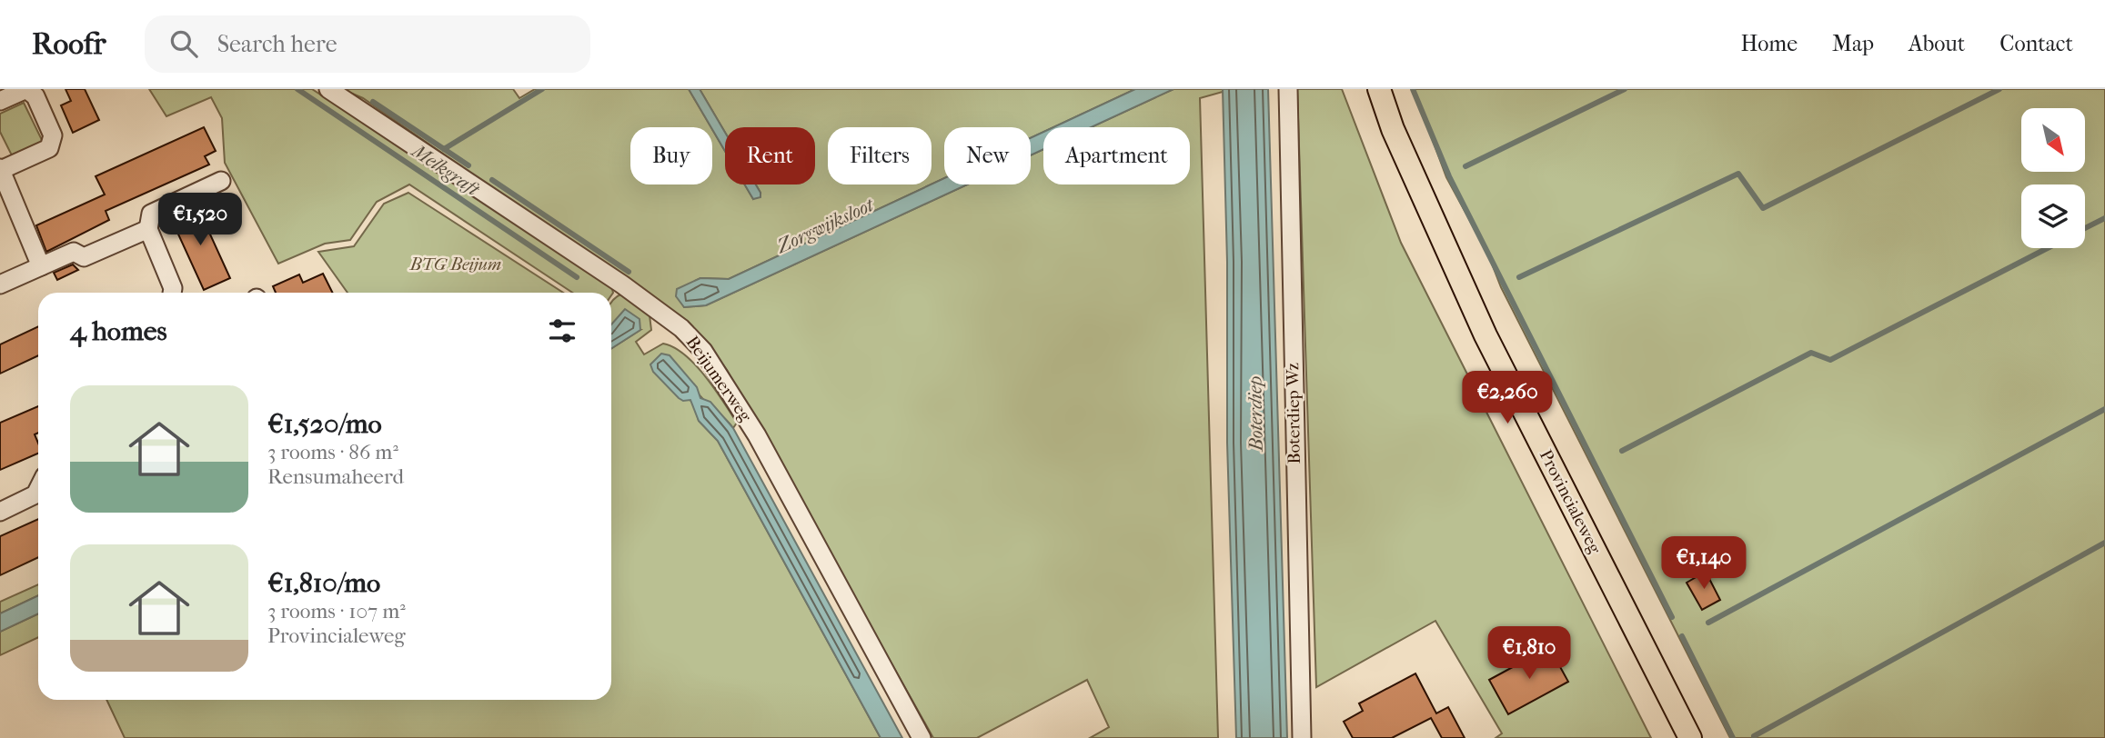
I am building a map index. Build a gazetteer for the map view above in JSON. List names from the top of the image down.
{
  "streets": {
    "main road": ["Provincialeweg"],
    "street": ["Beijumerweg", "Boterdiep Wz"]
  },
  "water": ["Melkgraft", "Zorgwijksloot", "Boterdiep"],
  "parks": ["BTG Beijum"],
  "north": "bottom right",
  "page": {
    "header": "Roofr",
    "search": "Search here",
    "nav": [
      "Home",
      "Map",
      "About",
      "Contact"
    ],
    "chip": [
      "Buy",
      "Rent",
      "Filters",
      "New",
      "Apartment"
    ],
    "price": [
      "€1,520",
      "€2,260",
      "€1,140",
      "€1,810"
    ],
    "heading": "4 homes",
    "list": [
      {
        "name": "€1,520/mo",
        "note": "3 rooms · 86 m² · Rensumaheerd"
      },
      {
        "name": "€1,810/mo",
        "note": "3 rooms · 107 m² · Provincialeweg"
      }
    ]
  }
}
